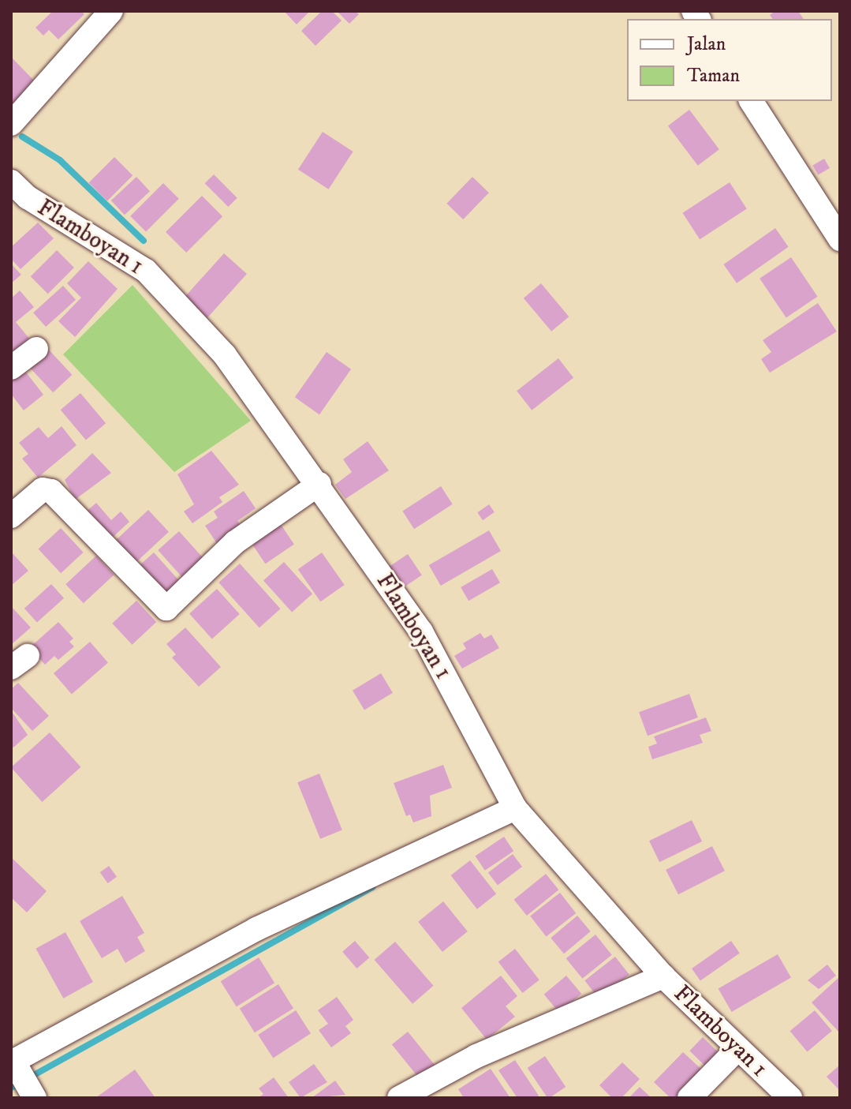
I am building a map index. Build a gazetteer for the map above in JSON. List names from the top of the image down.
{
  "streets": {
    "street": ["Flamboyan 1"]
  },
  "legend": ["Jalan", "Taman"]
}
